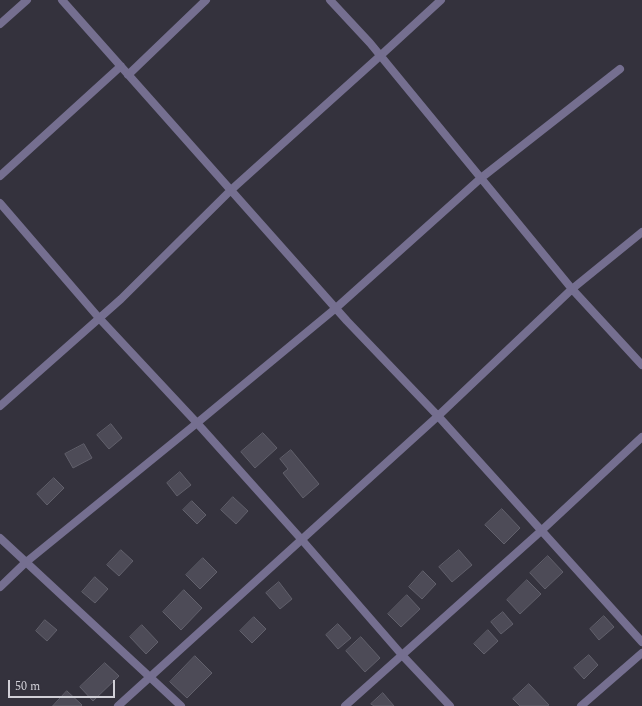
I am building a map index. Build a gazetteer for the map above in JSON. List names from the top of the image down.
{
  "scale_bar": "50 m"
}
